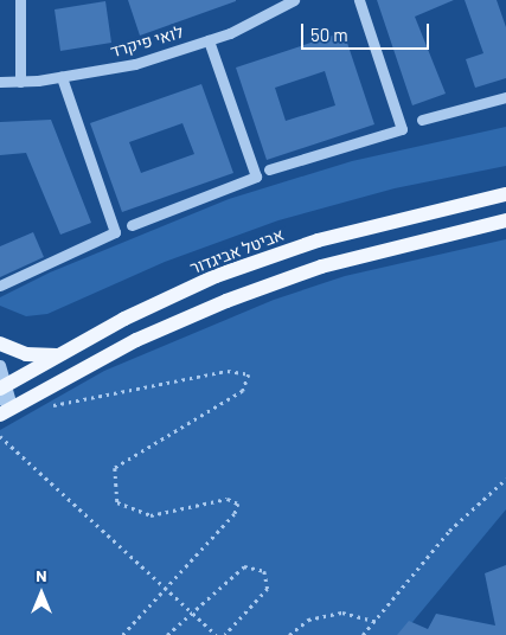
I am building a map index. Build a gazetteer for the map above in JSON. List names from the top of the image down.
{
  "streets": {
    "main road": ["אביטל אביגדור"],
    "street": ["לואי פיקרד"]
  },
  "scale_bar": "50 m",
  "north": "top"
}
